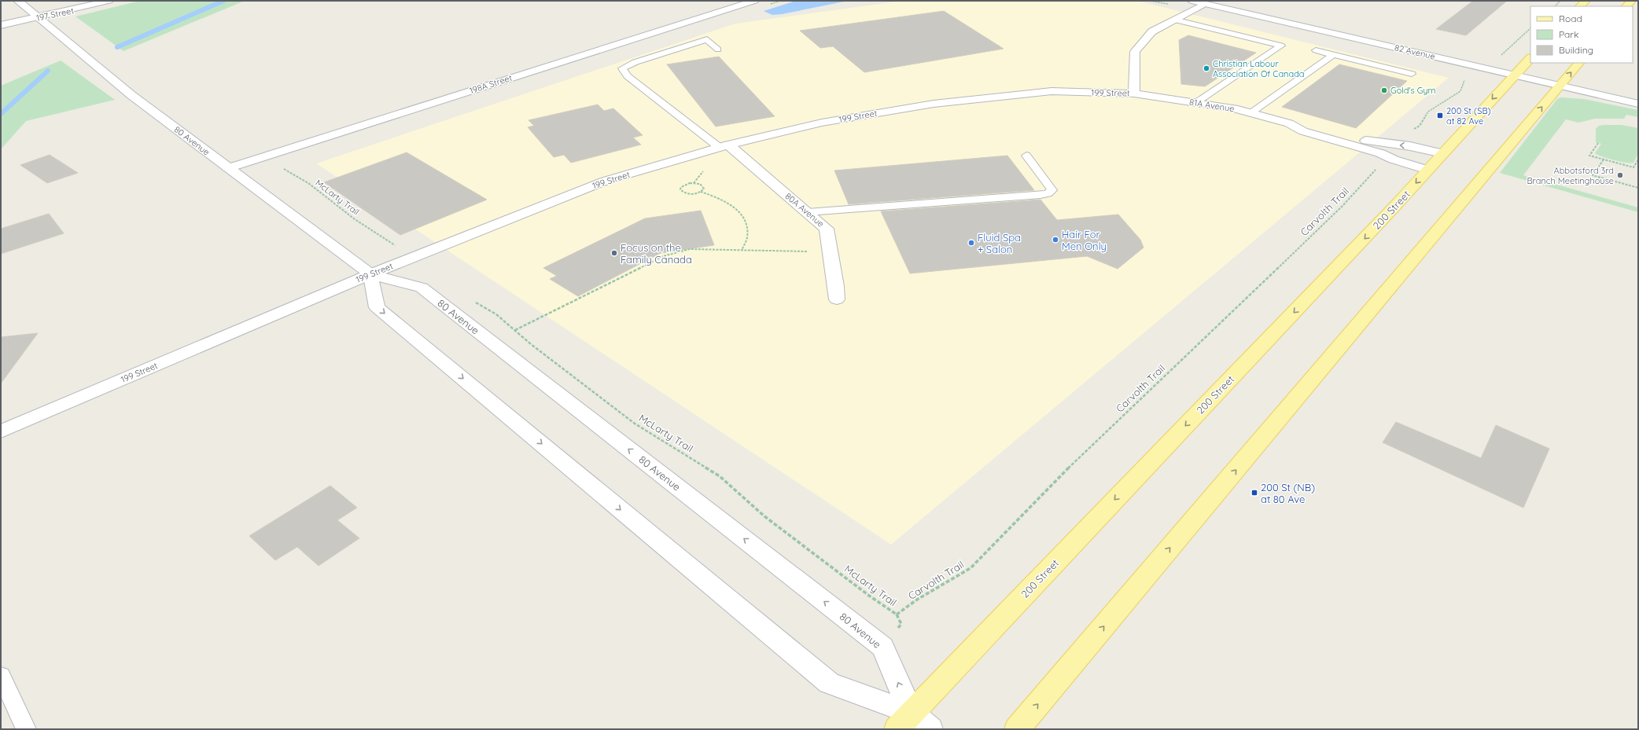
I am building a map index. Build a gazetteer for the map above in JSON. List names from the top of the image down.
{
  "streets": {
    "main road": ["200 Street"],
    "street": [
      "197 Street",
      "82 Avenue",
      "198A Street",
      "199 Street",
      "81A Avenue",
      "80 Avenue",
      "80A Avenue"
    ],
    "path": ["McLarty Trail", "Carvolth Trail"]
  },
  "crossings": [
    ["197 Street", "80 Avenue"],
    ["82 Avenue", "199 Street"],
    ["82 Avenue", "200 Street"],
    ["198A Street", "80 Avenue"],
    ["199 Street", "81A Avenue"],
    ["199 Street", "80 Avenue"],
    ["199 Street", "80A Avenue"],
    ["81A Avenue", "200 Street"],
    ["80 Avenue", "200 Street"],
    ["McLarty Trail", "Carvolth Trail"]
  ],
  "places": {
    "other": [
      "Christian Labour Association Of Canada",
      "Gold's Gym",
      "Abbotsford 3rd Branch Meetinghouse",
      "Hair For Men Only",
      "Fluid Spa + Salon",
      "Focus on the Family Canada"
    ],
    "transit": ["200 St (SB) at 82 Ave", "200 St (NB) at 80 Ave"]
  },
  "legend": ["Road", "Park", "Building"]
}
